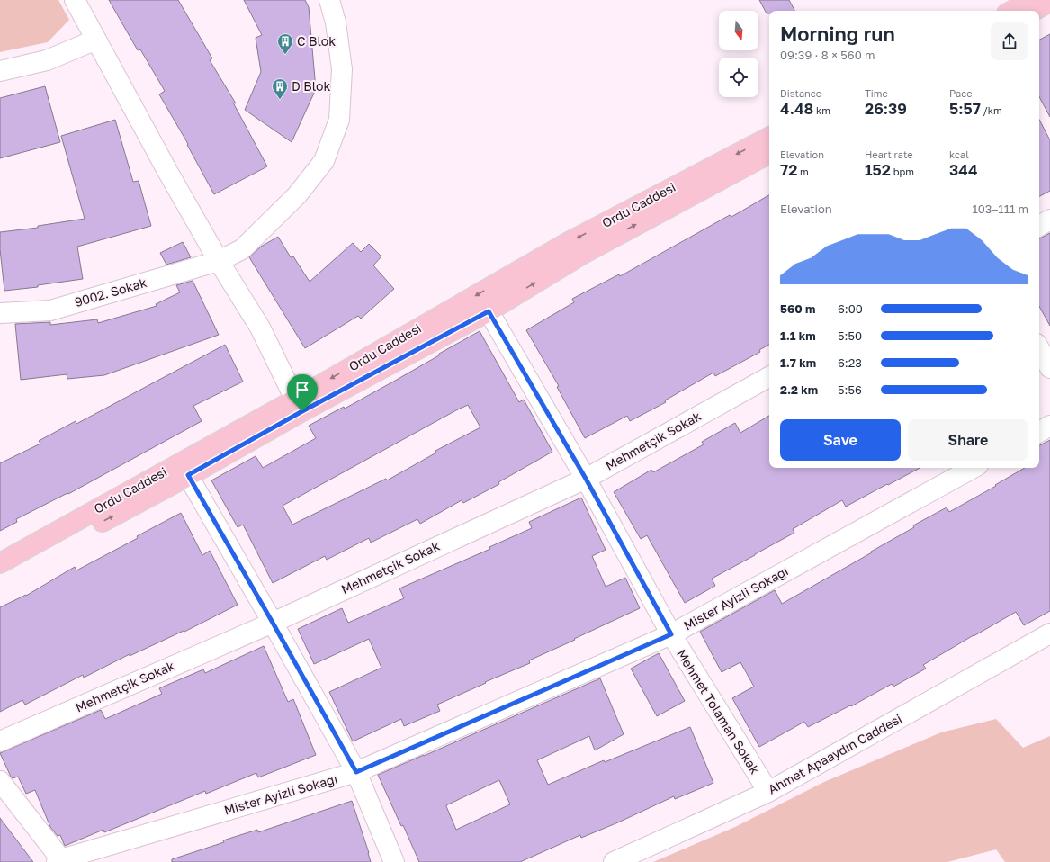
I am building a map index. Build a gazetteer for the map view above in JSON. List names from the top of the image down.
{
  "streets": {
    "main road": ["Ordu Caddesi"],
    "street": [
      "9002. Sokak",
      "Mehmetçik Sokak",
      "Mister Ayizli Sokağı",
      "Mehmet Tolaman Sokak",
      "Ahmet Apaaydın Caddesi"
    ]
  },
  "crossings": [
    ["Ordu Caddesi", "Mehmet Tolaman Sokak"],
    ["Mehmetçik Sokak", "Mehmet Tolaman Sokak"],
    ["Mister Ayizli Sokağı", "Mehmet Tolaman Sokak"],
    ["Mehmet Tolaman Sokak", "Ahmet Apaaydın Caddesi"]
  ],
  "places": {
    "building": ["C Blok", "D Blok"]
  },
  "north": "bottom",
  "page": {
    "heading": ["Morning run", "09:39 · 8 × 560 m"],
    "stats": [
      ["Distance", "4.48 km"],
      ["Time", "26:39"],
      ["Pace", "5:57 /km"],
      ["Elevation", "72 m"],
      ["Heart rate", "152 bpm"],
      ["kcal", "344"]
    ],
    "chart": ["Elevation", "103–111 m"],
    "list": [
      {
        "name": "560 m",
        "note": "6:00"
      },
      {
        "name": "1.1 km",
        "note": "5:50"
      },
      {
        "name": "1.7 km",
        "note": "6:23"
      },
      {
        "name": "2.2 km",
        "note": "5:56"
      }
    ],
    "buttons": ["Save", "Share"]
  }
}
